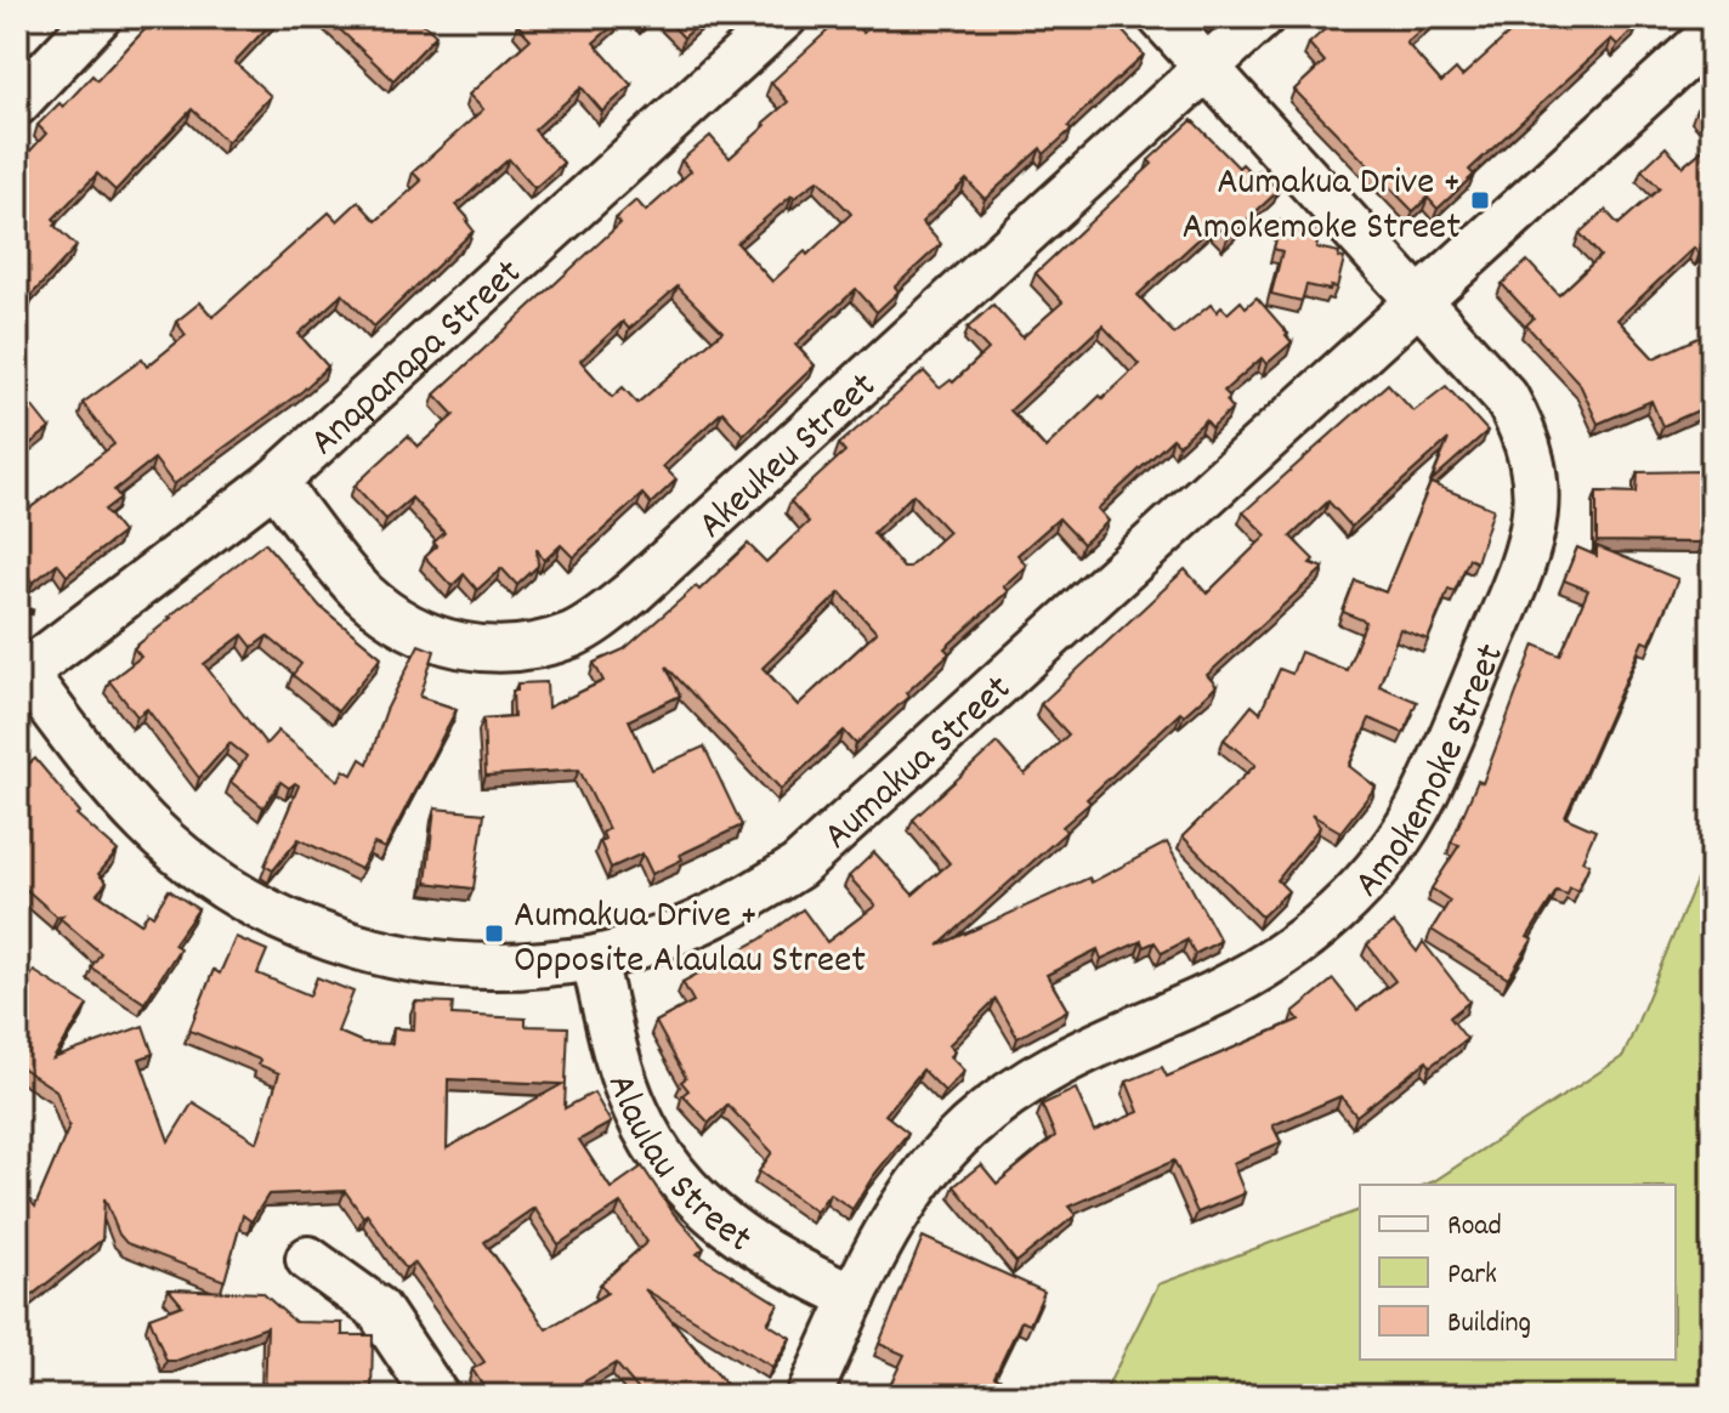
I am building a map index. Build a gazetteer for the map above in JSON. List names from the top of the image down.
{
  "streets": {
    "street": [
      "Anapanapa Street",
      "Akeukeu Street",
      "Aumakua Street",
      "Amokemoke Street",
      "Alaulau Street"
    ]
  },
  "crossings": [
    ["Anapanapa Street", "Akeukeu Street"],
    ["Anapanapa Street", "Aumakua Street"],
    ["Akeukeu Street", "Amokemoke Street"],
    ["Aumakua Street", "Amokemoke Street"],
    ["Aumakua Street", "Alaulau Street"],
    ["Amokemoke Street", "Alaulau Street"]
  ],
  "places": {
    "transit": ["Aumakua Drive + Amokemoke Street", "Aumakua Drive + Opposite Alaulau Street"]
  },
  "legend": ["Road", "Park", "Building"]
}
